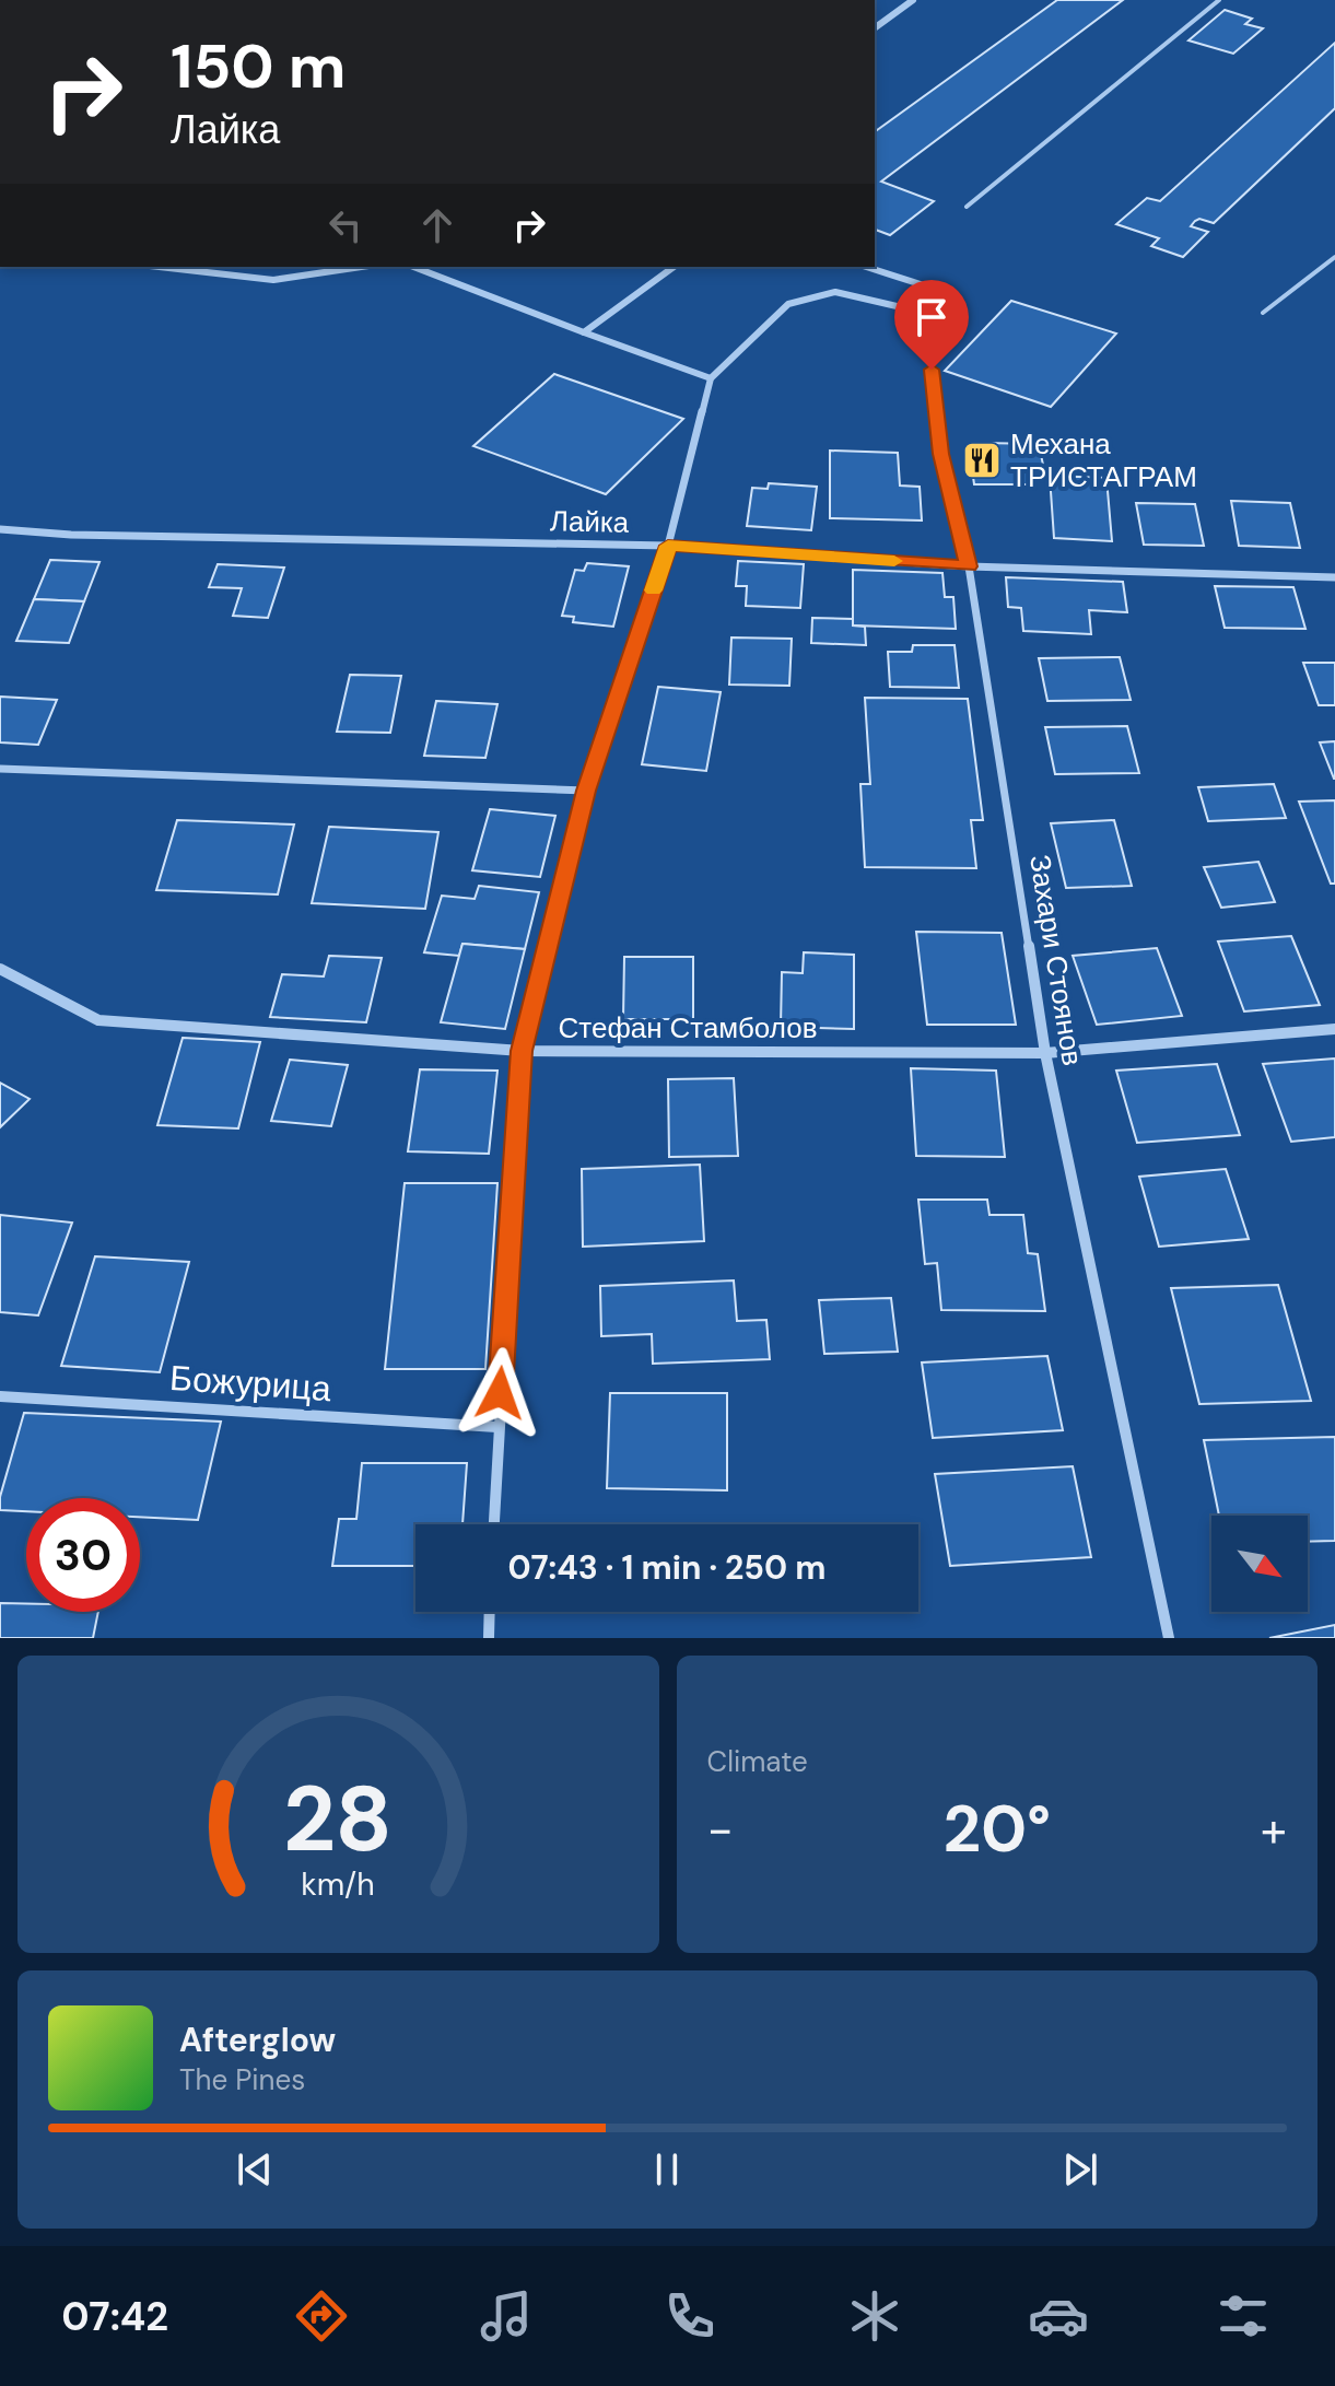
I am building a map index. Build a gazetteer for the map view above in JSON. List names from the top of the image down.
{
  "streets": {
    "street": [
      "Лайка",
      "Захари Стоянов",
      "Стефан Стамболов",
      "Божурица"
    ]
  },
  "crossings": [
    ["Лайка", "Захари Стоянов"],
    ["Захари Стоянов", "Стефан Стамболов"]
  ],
  "places": {
    "restaurant": ["Механа ТРИСТАГРАМ"]
  },
  "north": "bottom right",
  "page": {
    "turn": ["150 m", "Лайка"],
    "limit": "30",
    "trip": "07:43 · 1 min · 250 m",
    "tile": "Climate",
    "heat": ["−", "20°", "+"],
    "song": ["Afterglow", "The Pines"],
    "tabs": "07:42",
    "gauge": ["28", "km/h"]
  }
}
